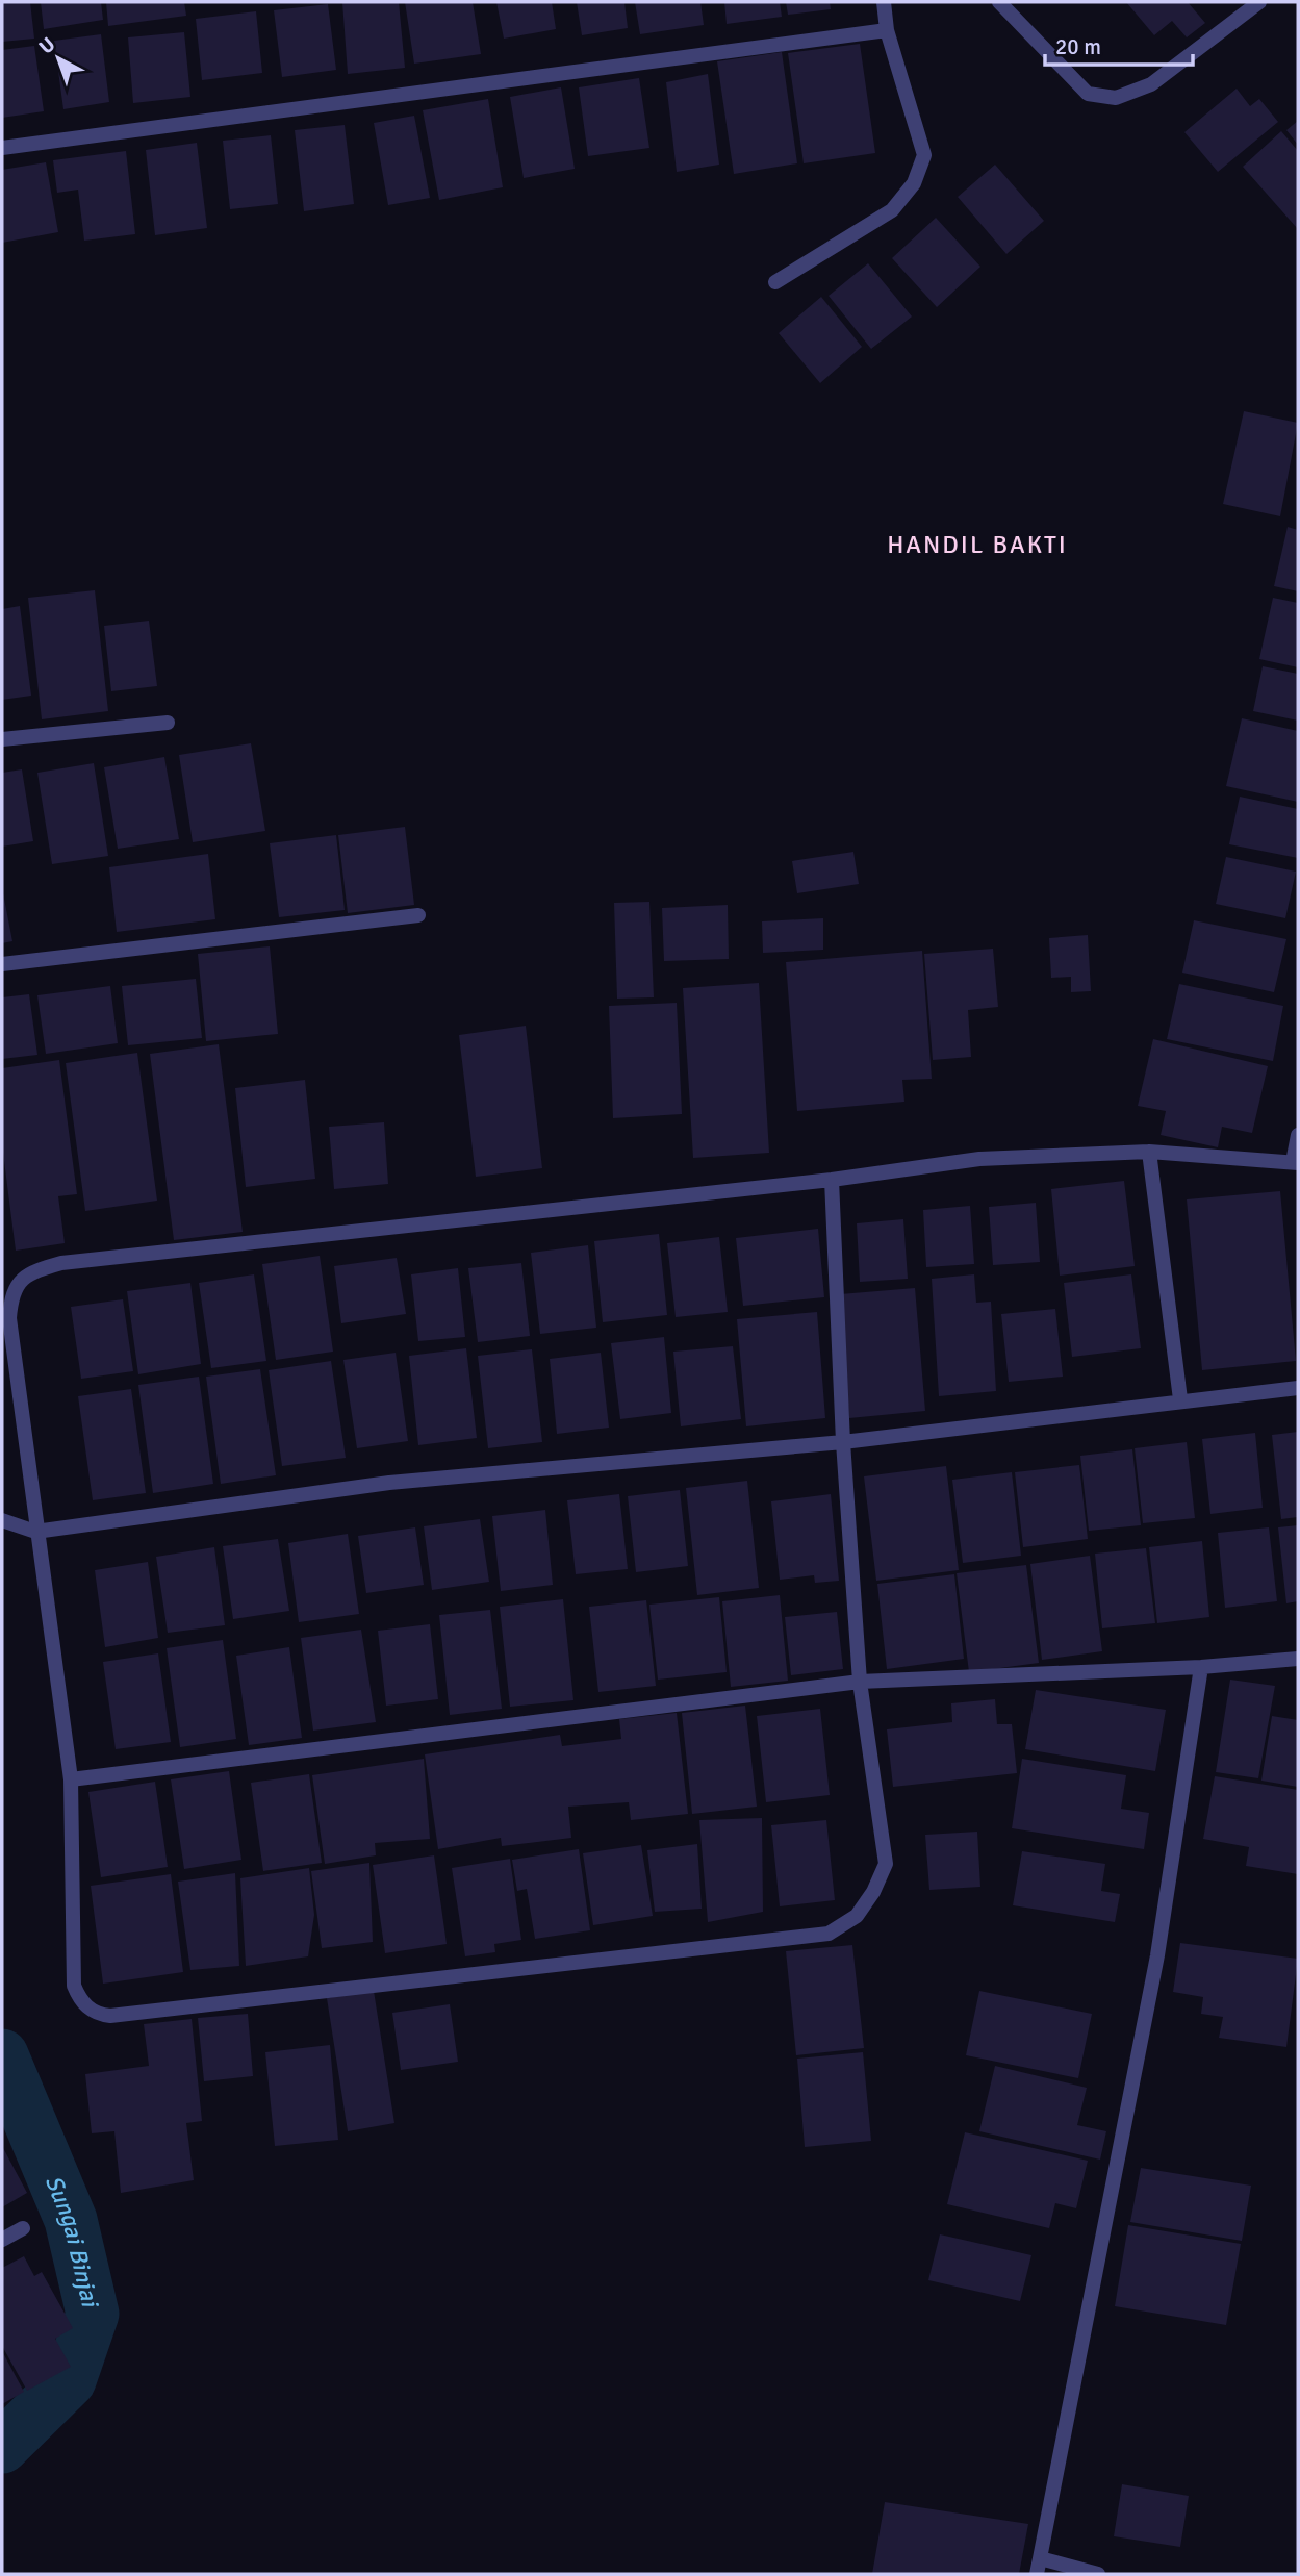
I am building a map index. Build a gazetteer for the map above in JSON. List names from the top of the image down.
{
  "districts": ["HANDIL BAKTI"],
  "water": ["Sungai Binjai"],
  "scale_bar": "20 m",
  "north": "top left"
}
